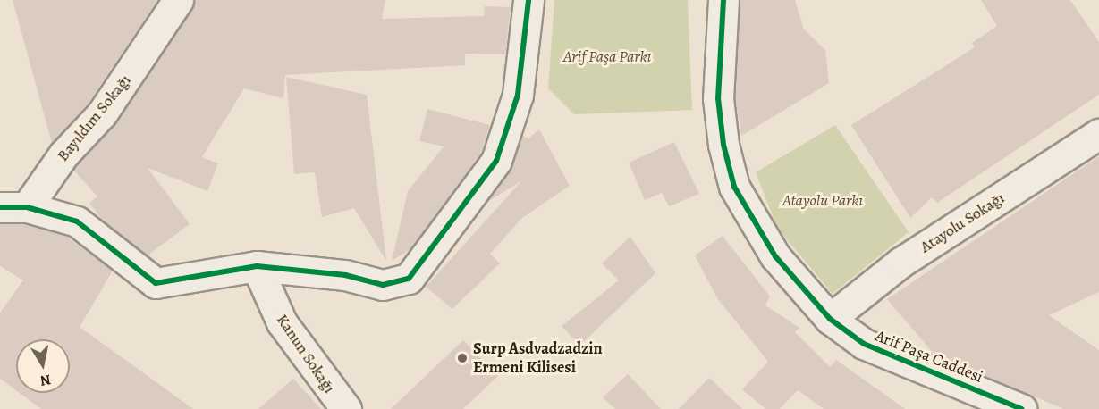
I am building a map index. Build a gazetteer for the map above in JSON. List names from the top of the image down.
{
  "streets": {
    "street": [
      "Bayıldım Sokağı",
      "Atayolu Sokağı",
      "Kanun Sokağı",
      "Arif Paşa Caddesi"
    ]
  },
  "crossings": [
    ["Atayolu Sokağı", "Arif Paşa Caddesi"]
  ],
  "parks": ["Arif Paşa Parkı", "Atayolu Parkı"],
  "places": ["Surp Asdvadzadzin Ermeni Kilisesi"],
  "north": "bottom"
}
